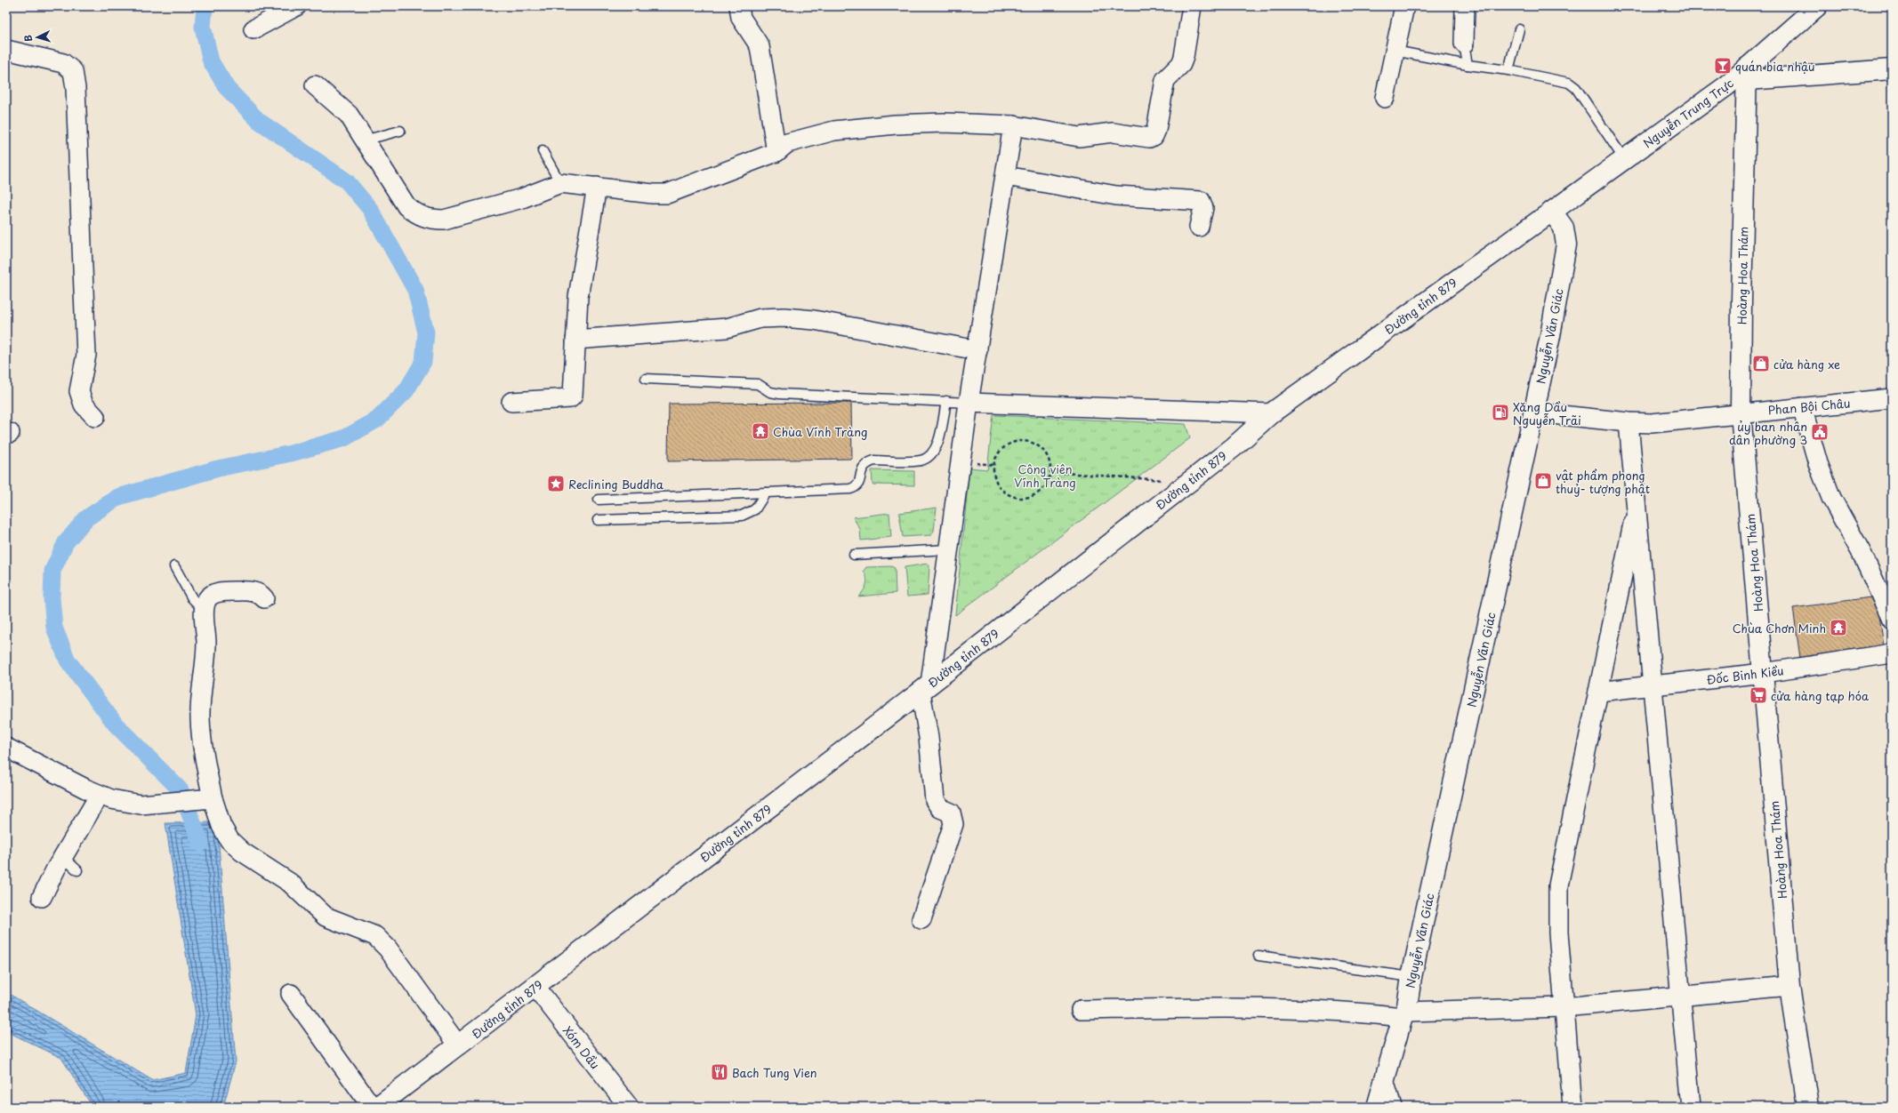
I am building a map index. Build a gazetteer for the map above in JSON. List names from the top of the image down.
{
  "streets": {
    "main road": [
      "Nguyễn Trung Trực",
      "Hoàng Hoa Thám",
      "Đường tỉnh 879",
      "Nguyễn Văn Giác"
    ],
    "street": ["Phan Bội Châu", "Đốc Binh Kiều", "Xóm Dầu"]
  },
  "crossings": [
    ["Nguyễn Trung Trực", "Hoàng Hoa Thám"],
    ["Nguyễn Trung Trực", "Đường tỉnh 879"],
    ["Nguyễn Trung Trực", "Nguyễn Văn Giác"],
    ["Hoàng Hoa Thám", "Phan Bội Châu"],
    ["Hoàng Hoa Thám", "Đốc Binh Kiều"],
    ["Đường tỉnh 879", "Nguyễn Văn Giác"],
    ["Đường tỉnh 879", "Xóm Dầu"],
    ["Nguyễn Văn Giác", "Phan Bội Châu"]
  ],
  "parks": ["Công viên Vĩnh Tràng"],
  "places": {
    "bar": ["quán bia nhậu"],
    "shop": ["cửa hàng xe", "vật phẩm phong thuỷ- tượng phật"],
    "fuel station": ["Xăng Dầu Nguyễn Trãi"],
    "temple": ["Chùa Vĩnh Tràng", "Chùa Chơn Minh"],
    "public building": ["ủy ban nhân dân phường 3"],
    "place": ["Reclining Buddha"],
    "supermarket": ["cửa hàng tạp hóa"],
    "restaurant": ["Bach Tung Vien"]
  },
  "north": "left"
}
